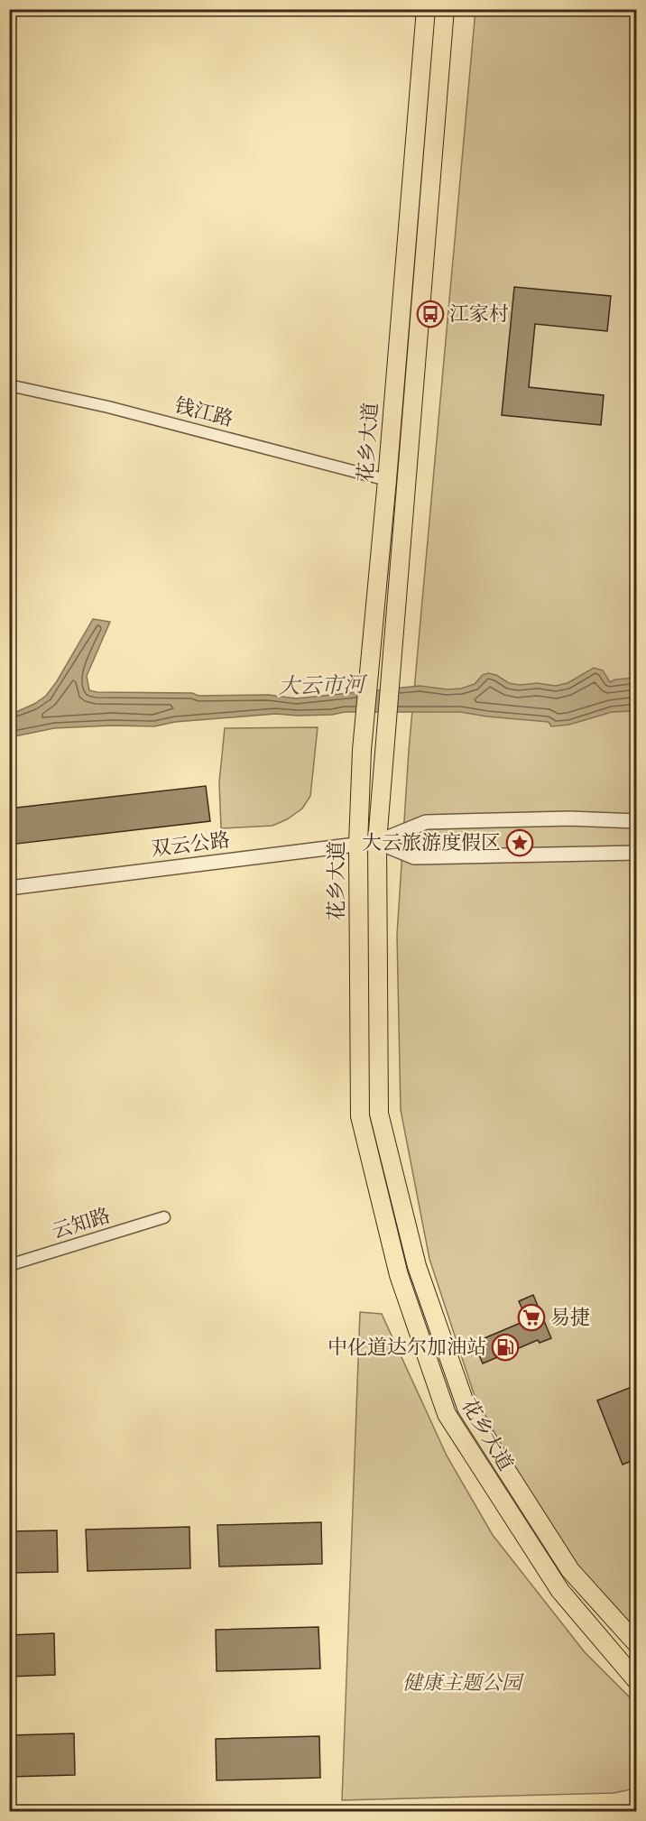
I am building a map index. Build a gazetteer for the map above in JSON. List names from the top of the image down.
{
  "streets": {
    "main road": ["花乡大道"],
    "street": ["钱江路", "双云公路", "云知路"]
  },
  "crossings": [
    ["钱江路", "花乡大道"],
    ["花乡大道", "双云公路"]
  ],
  "water": ["大云市河"],
  "parks": ["健康主题公园"],
  "places": {
    "bus stop": ["江家村"],
    "place": ["大云旅游度假区"],
    "supermarket": ["易捷"],
    "fuel station": ["中化道达尔加油站"]
  }
}
